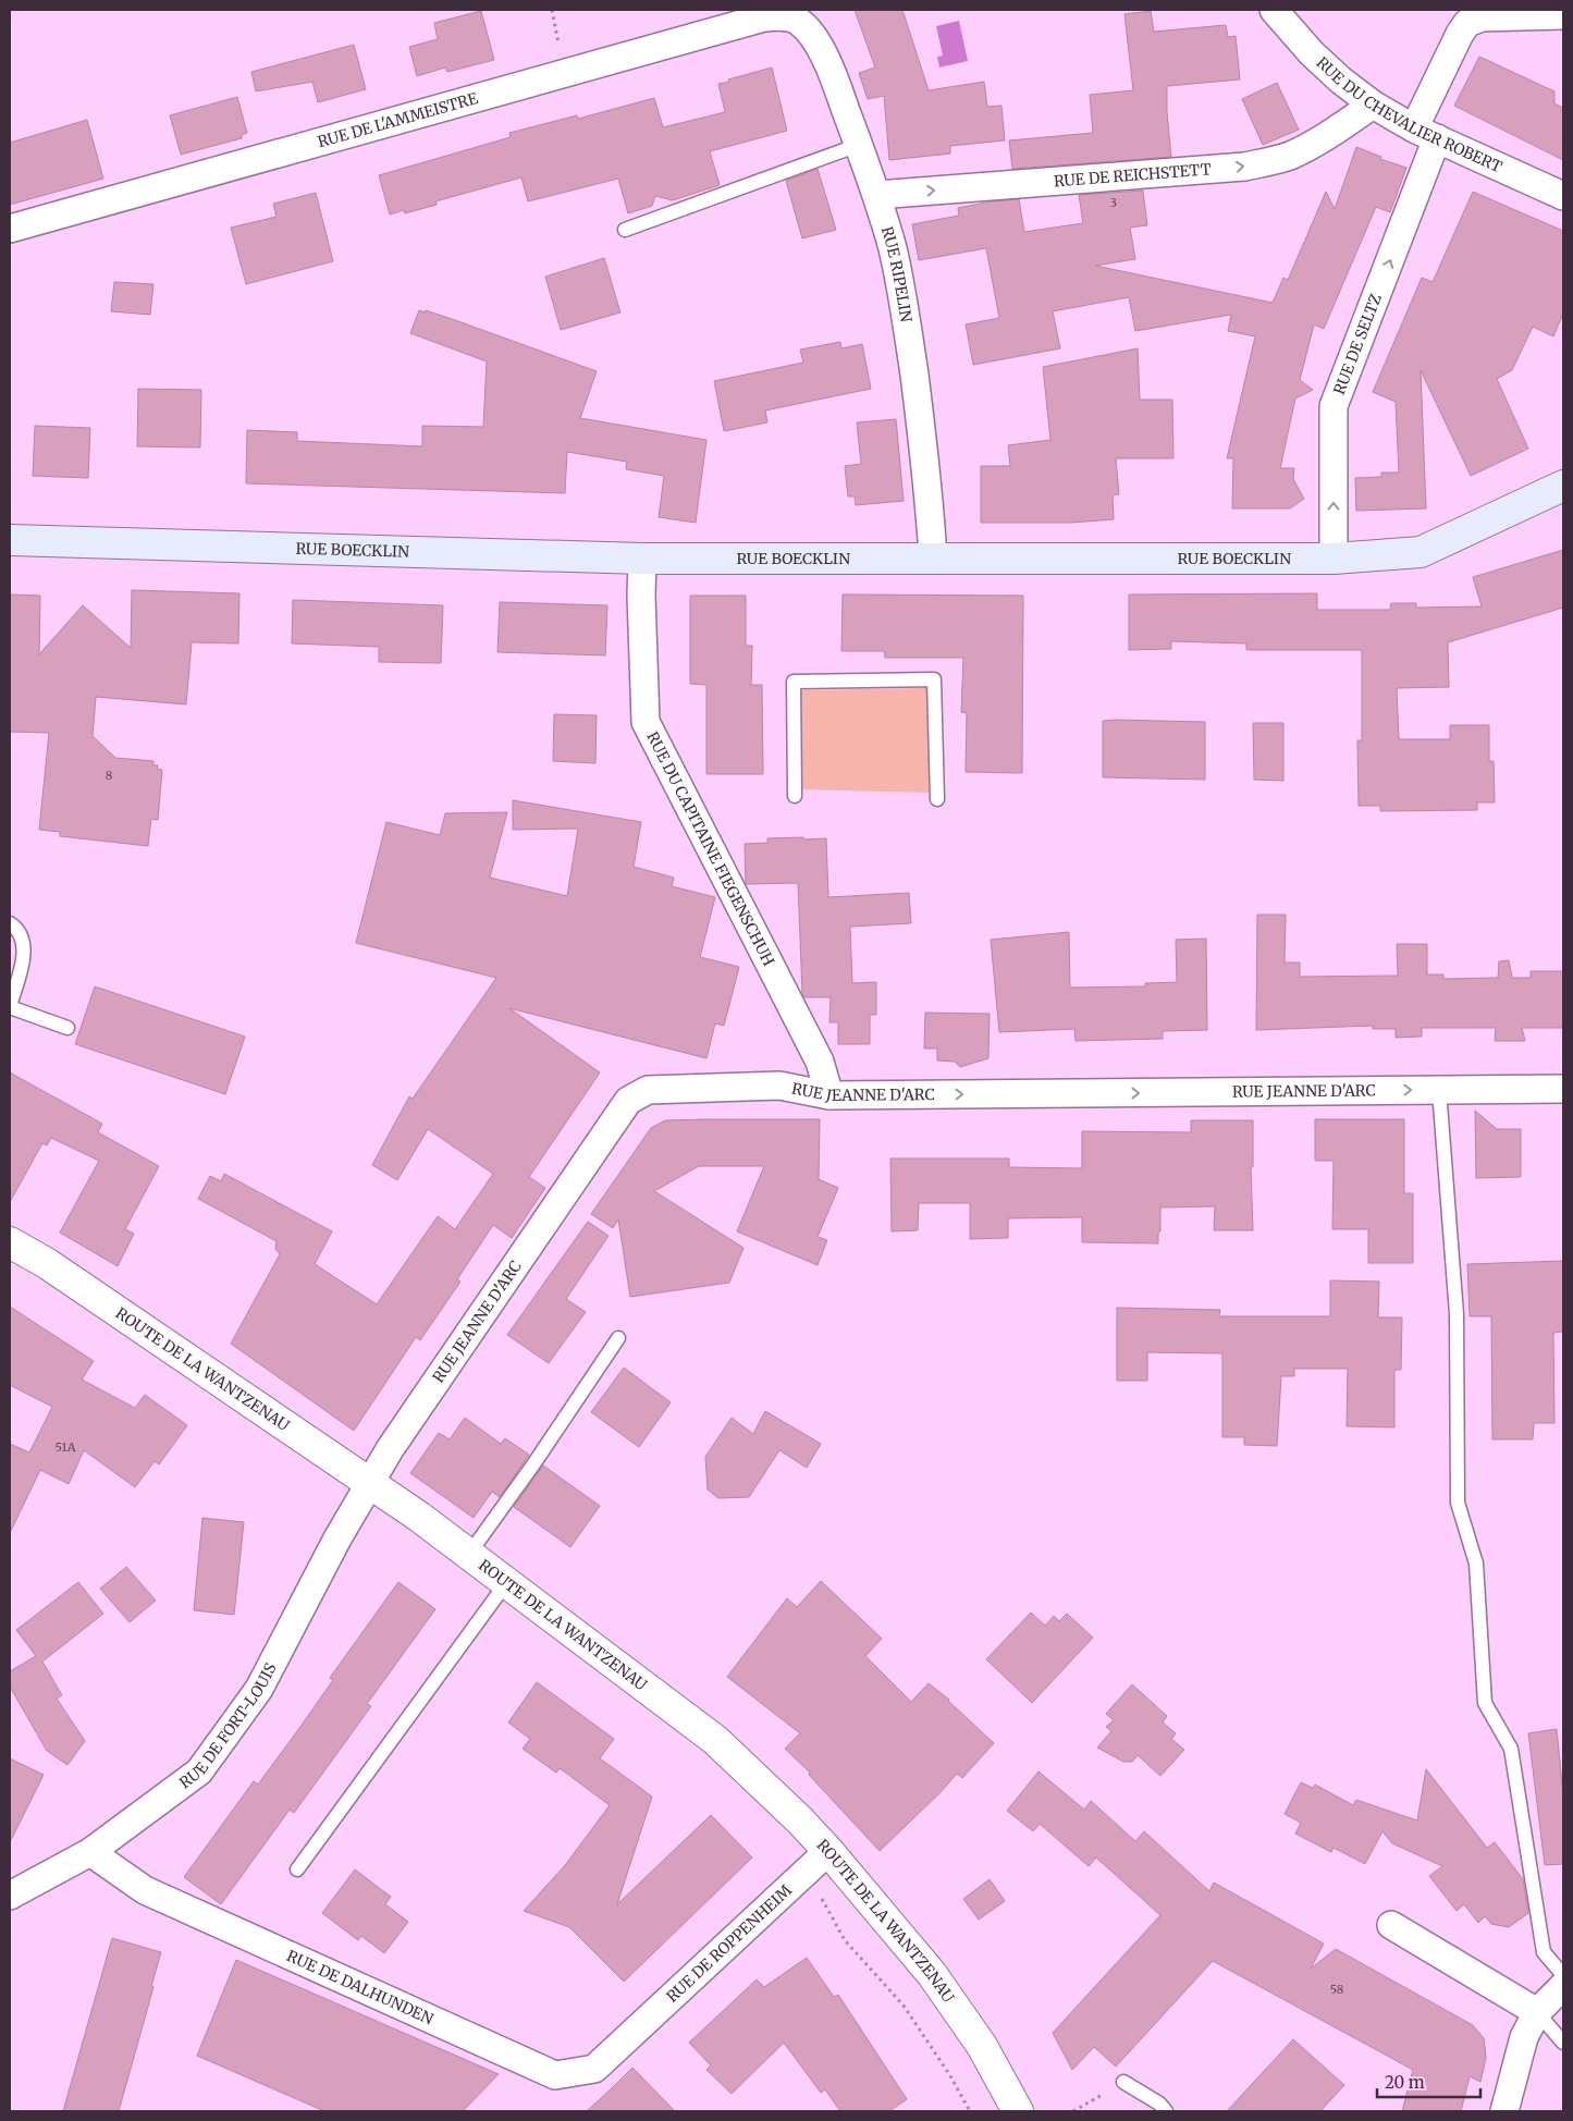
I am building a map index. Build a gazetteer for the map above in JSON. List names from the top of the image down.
{
  "streets": {
    "main road": ["RUE BOECKLIN"],
    "street": [
      "RUE DU CHEVALIER ROBERT",
      "RUE DE L'AMMEISTRE",
      "RUE DE REICHSTETT",
      "RUE RIPELIN",
      "RUE DE SELTZ",
      "RUE DU CAPITAINE FIEGENSCHUH",
      "RUE JEANNE D'ARC",
      "ROUTE DE LA WANTZENAU",
      "RUE DE FORT-LOUIS",
      "RUE DE ROPPENHEIM",
      "RUE DE DALHUNDEN"
    ]
  },
  "crossings": [
    ["RUE DU CHEVALIER ROBERT", "RUE DE REICHSTETT"],
    ["RUE DU CHEVALIER ROBERT", "RUE DE SELTZ"],
    ["RUE DE L'AMMEISTRE", "RUE RIPELIN"],
    ["RUE DE REICHSTETT", "RUE RIPELIN"],
    ["RUE RIPELIN", "RUE BOECKLIN"],
    ["RUE DE SELTZ", "RUE BOECKLIN"],
    ["RUE BOECKLIN", "RUE DU CAPITAINE FIEGENSCHUH"],
    ["RUE DU CAPITAINE FIEGENSCHUH", "RUE JEANNE D'ARC"],
    ["RUE JEANNE D'ARC", "ROUTE DE LA WANTZENAU"],
    ["RUE JEANNE D'ARC", "RUE DE FORT-LOUIS"],
    ["ROUTE DE LA WANTZENAU", "RUE DE FORT-LOUIS"],
    ["ROUTE DE LA WANTZENAU", "RUE DE ROPPENHEIM"],
    ["RUE DE FORT-LOUIS", "RUE DE DALHUNDEN"],
    ["RUE DE ROPPENHEIM", "RUE DE DALHUNDEN"]
  ],
  "one_way": ["RUE DE REICHSTETT", "RUE DE SELTZ", "RUE JEANNE D'ARC"],
  "house_numbers": [
    "3",
    "8",
    "51A",
    "58"
  ],
  "scale_bar": "20 m"
}
